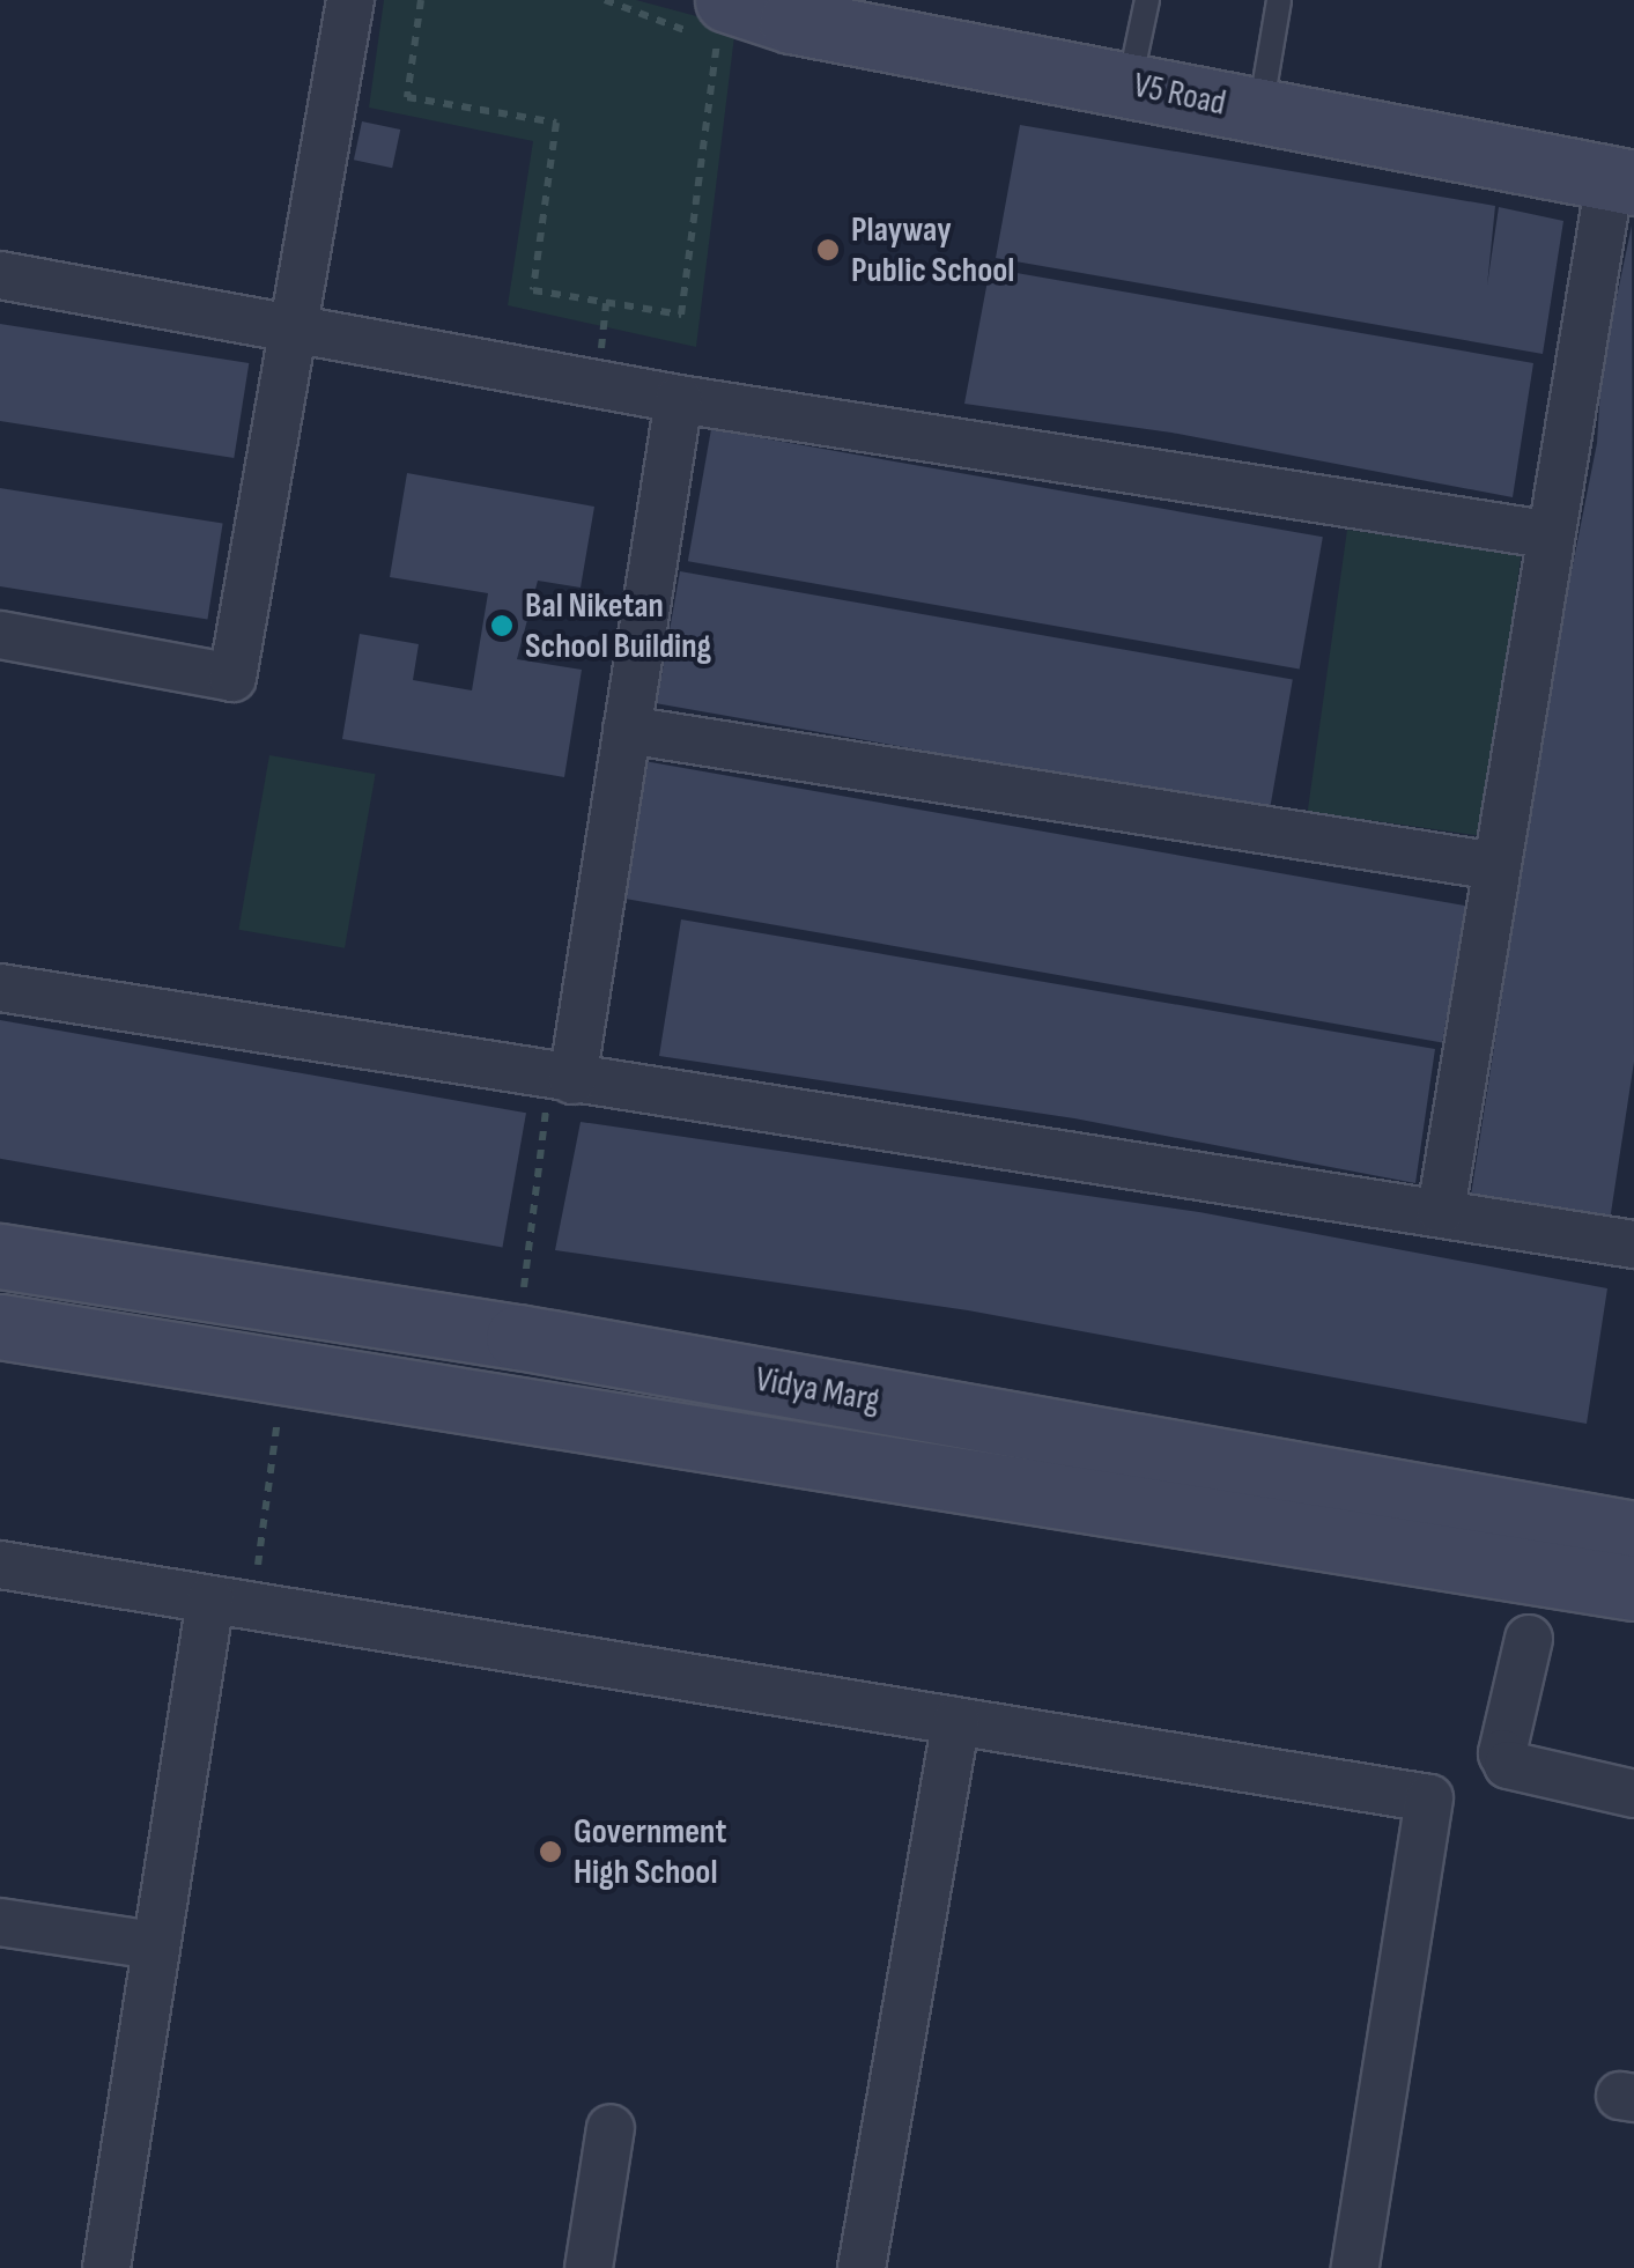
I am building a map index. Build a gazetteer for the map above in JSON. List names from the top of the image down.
{
  "streets": {
    "main road": ["V5 Road", "Vidya Marg"]
  },
  "places": ["Playway Public School", "Bal Niketan School Building", "Government High School"]
}
